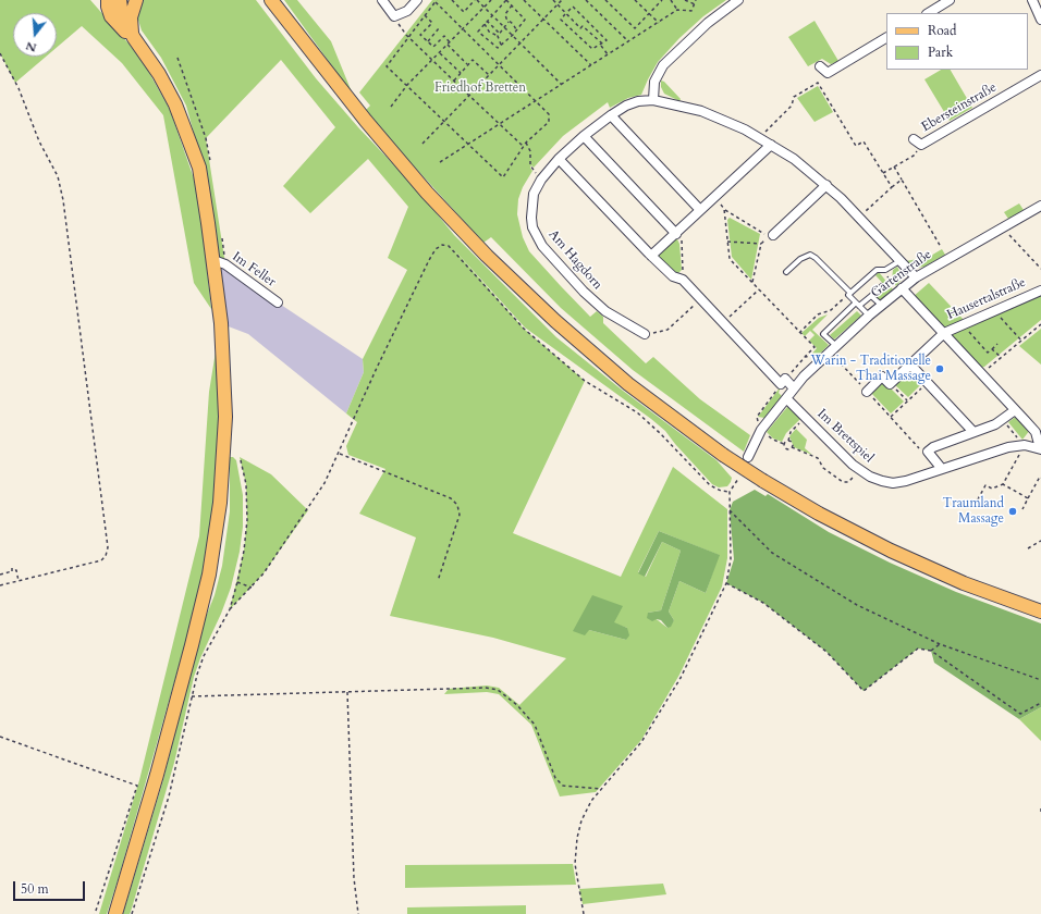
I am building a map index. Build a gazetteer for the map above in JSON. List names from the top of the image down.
{
  "streets": {
    "street": [
      "Ebersteinstraße",
      "Am Hagdorn",
      "Im Feller",
      "Gartenstraße",
      "Hausertalstraße",
      "Im Brettspiel"
    ]
  },
  "crossings": [
    ["Am Hagdorn", "Gartenstraße"],
    ["Gartenstraße", "Im Brettspiel"],
    ["Hausertalstraße", "Im Brettspiel"]
  ],
  "parks": ["Friedhof Bretten"],
  "places": ["Warin - Traditionelle Thai Massage", "Traumland Massage"],
  "legend": ["Road", "Park"],
  "scale_bar": "50 m",
  "north": "bottom"
}
